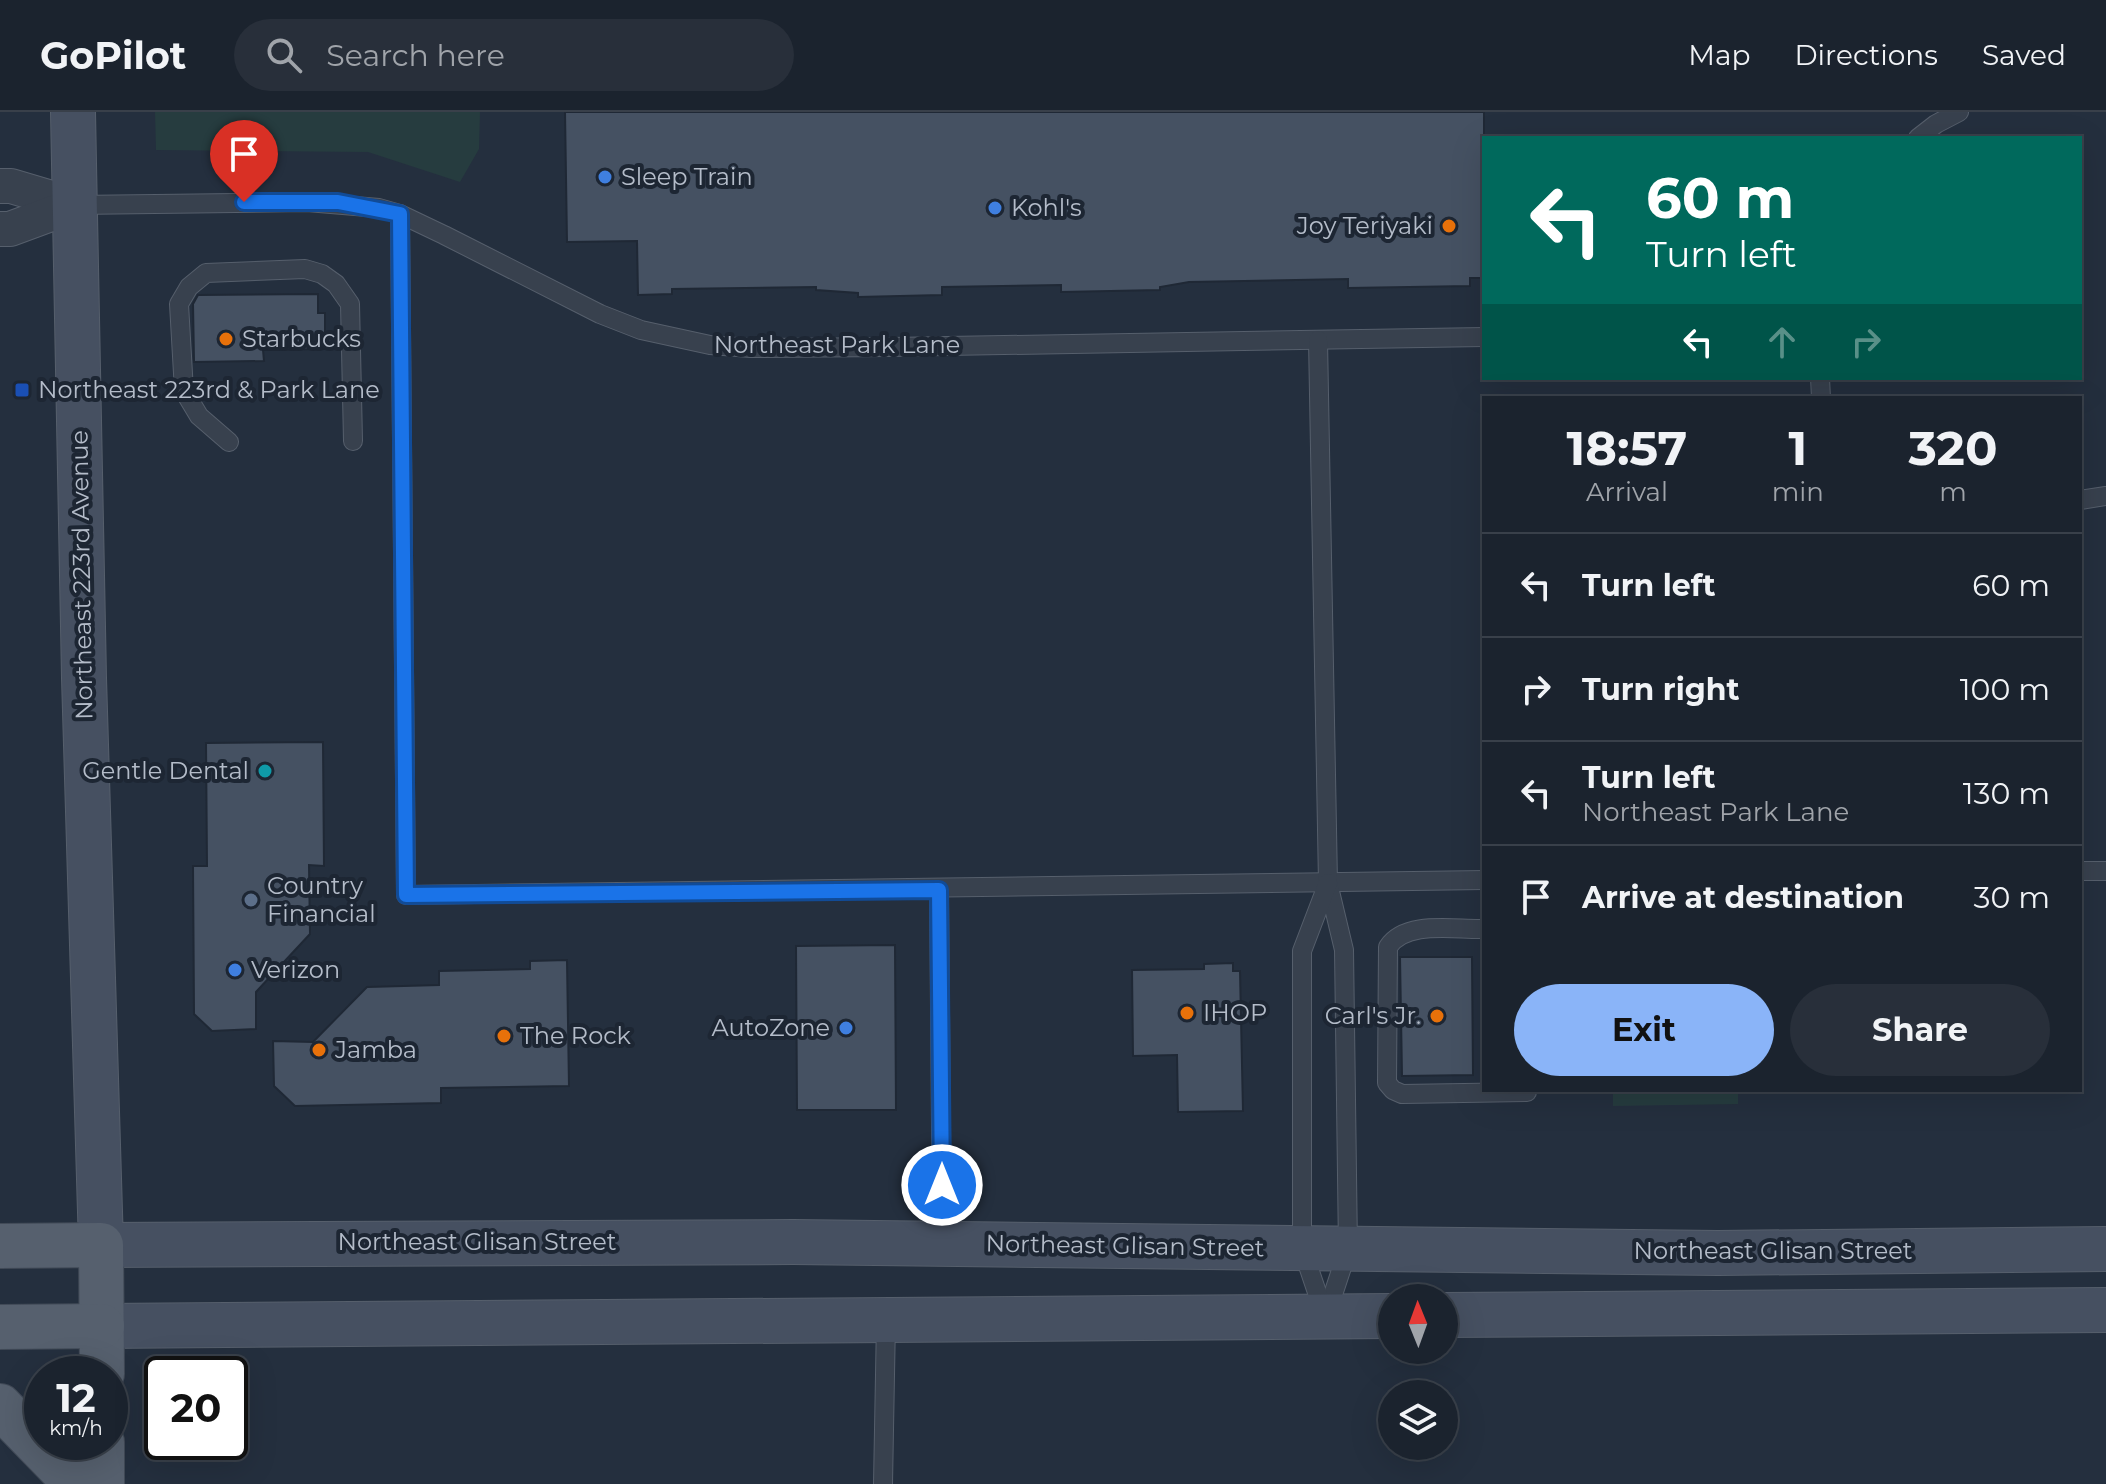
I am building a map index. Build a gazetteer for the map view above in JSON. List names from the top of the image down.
{
  "streets": {
    "main road": ["Northeast 223rd Avenue", "Northeast Glisan Street"],
    "street": ["Northeast Park Lane"]
  },
  "crossings": [
    ["Northeast Park Lane", "Northeast 223rd Avenue"],
    ["Northeast 223rd Avenue", "Northeast Glisan Street"]
  ],
  "places": {
    "other": [
      "Sleep Train",
      "Kohl's",
      "Joy Teriyaki",
      "Starbucks",
      "Gentle Dental",
      "Country Financial",
      "Verizon",
      "IHOP",
      "Carl's Jr.",
      "AutoZone",
      "The Rock",
      "Jamba"
    ],
    "transit": ["Northeast 223rd & Park Lane"]
  },
  "north": "top",
  "page": {
    "header": "GoPilot",
    "search": "Search here",
    "nav": ["Map", "Directions", "Saved"],
    "turn": ["60 m", "Turn left"],
    "eta": [
      "18:57",
      "Arrival",
      "1",
      "min",
      "320",
      "m"
    ],
    "list": [
      {
        "name": "Turn left",
        "value": "60 m"
      },
      {
        "name": "Turn right",
        "value": "100 m"
      },
      {
        "name": "Turn left",
        "note": "Northeast Park Lane",
        "value": "130 m"
      },
      {
        "name": "Arrive at destination",
        "value": "30 m"
      }
    ],
    "buttons": ["Exit", "Share"],
    "speed": "12 km/h",
    "limit": "20"
  }
}
